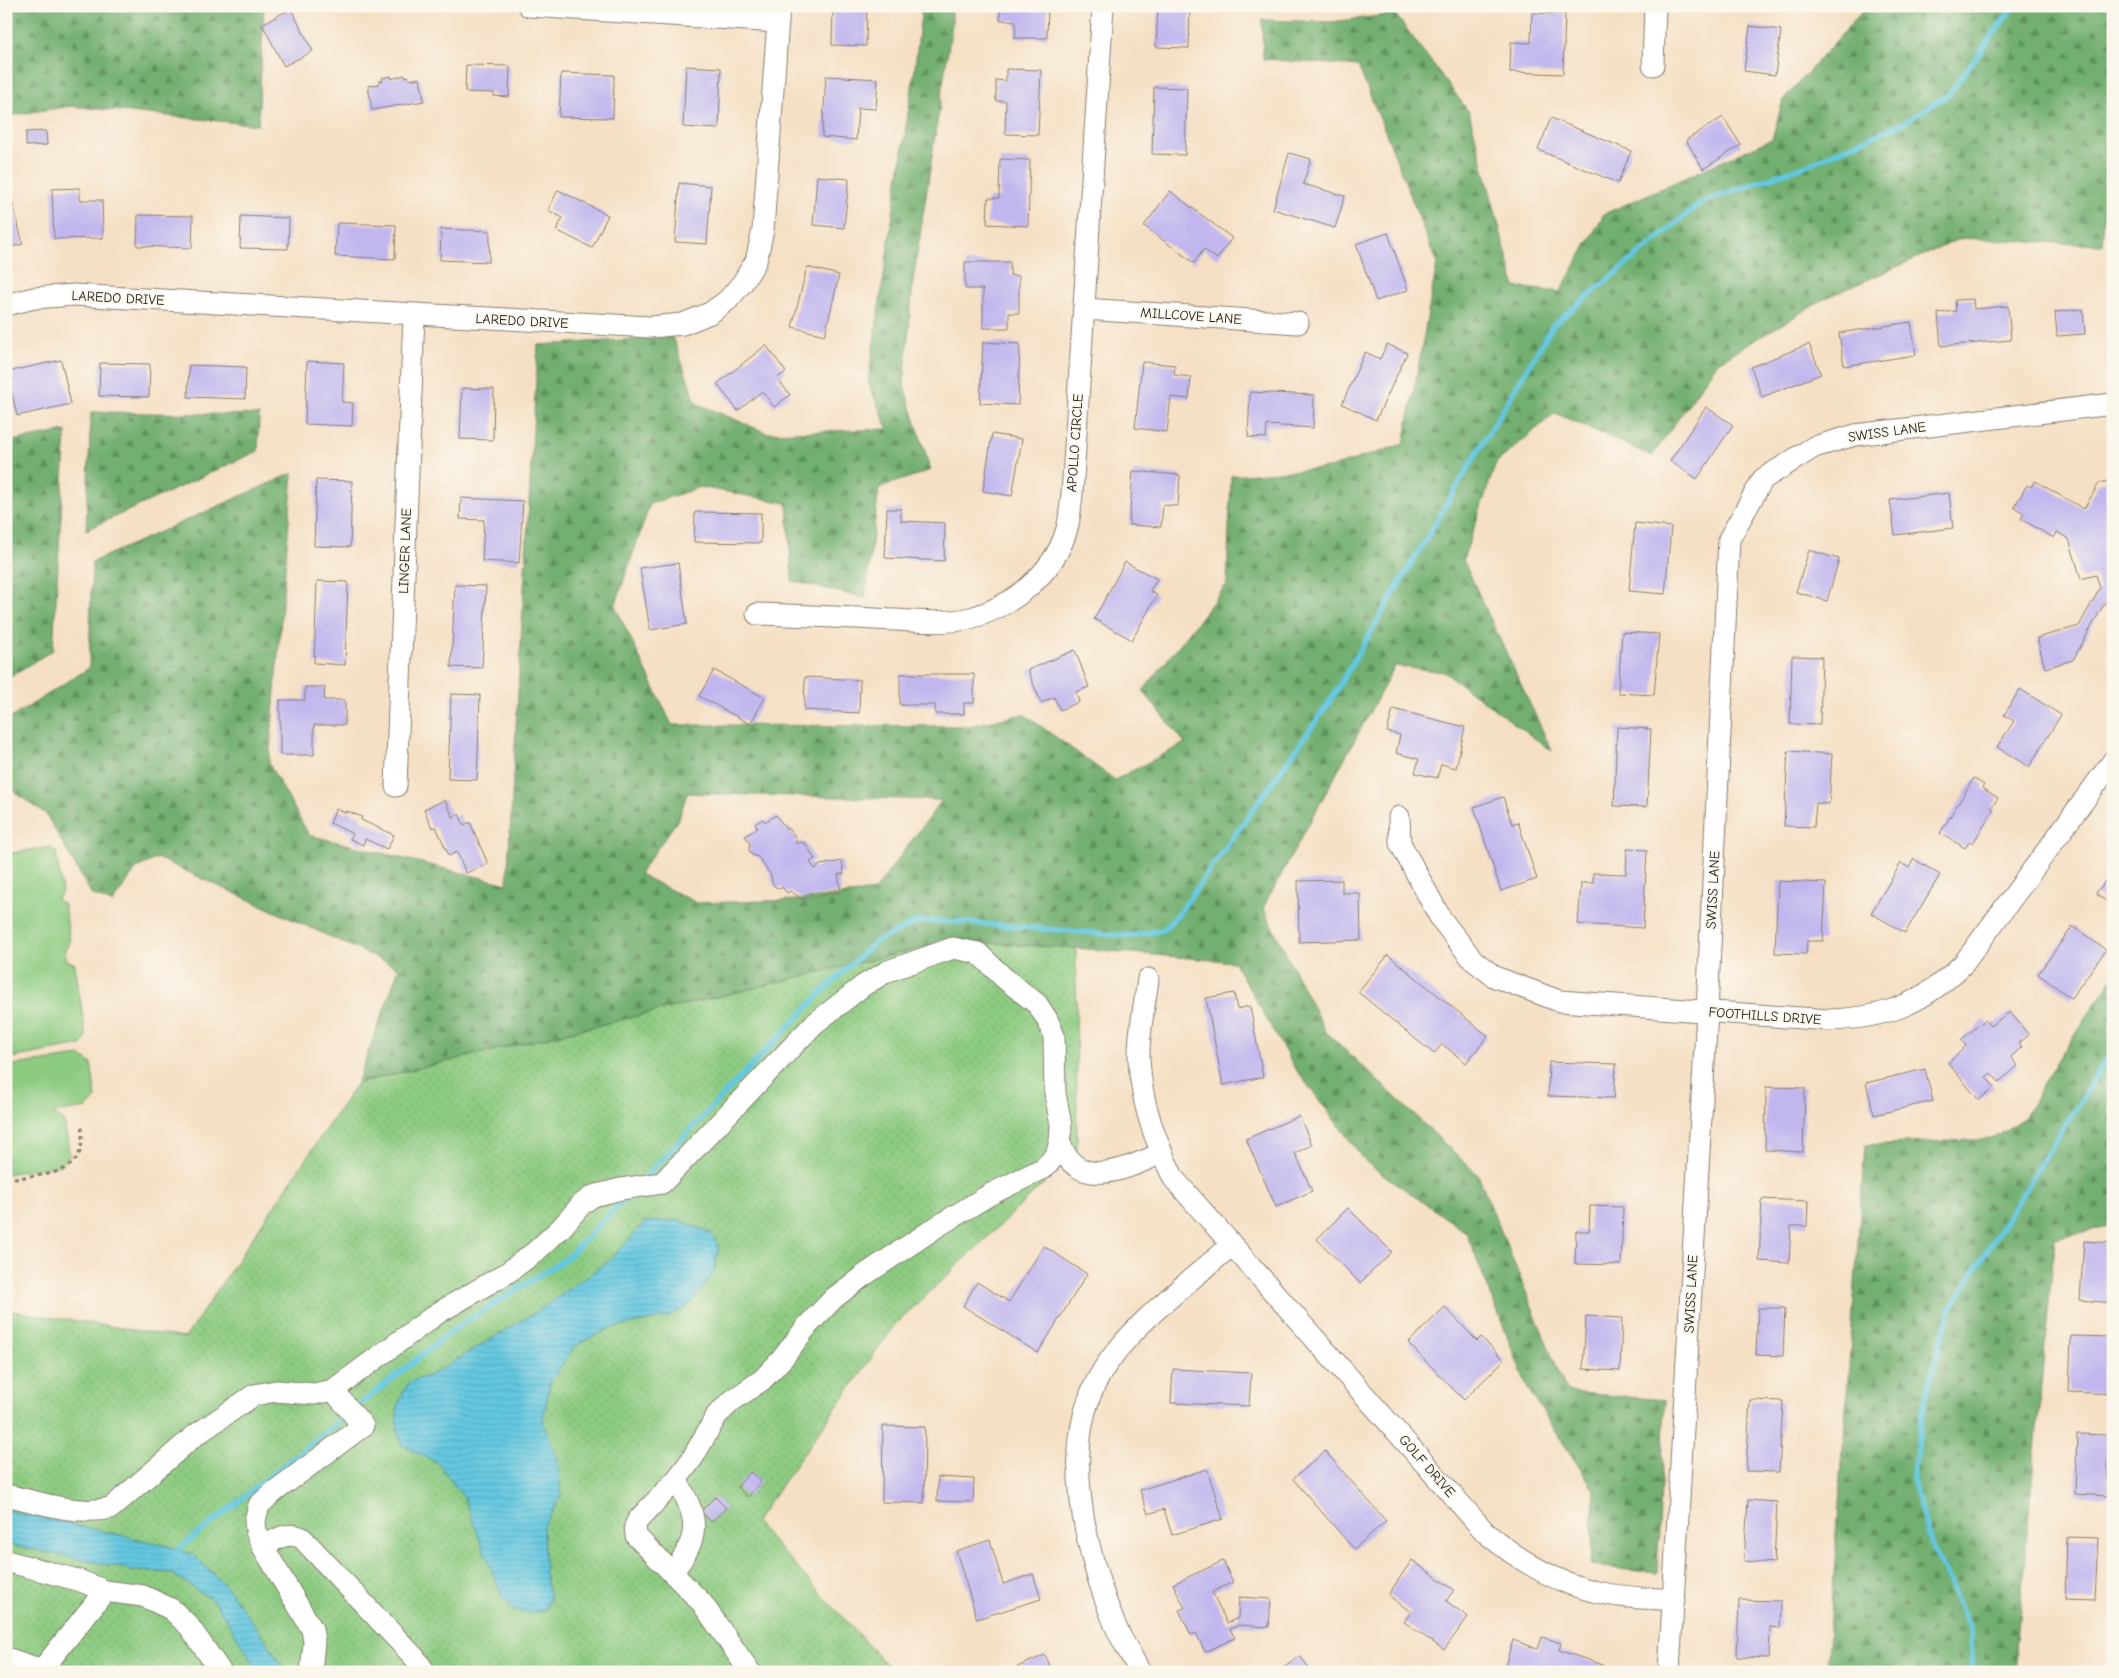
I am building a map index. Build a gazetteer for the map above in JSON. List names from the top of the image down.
{
  "streets": {
    "street": [
      "LAREDO DRIVE",
      "MILLCOVE LANE",
      "SWISS LANE",
      "APOLLO CIRCLE",
      "LINGER LANE",
      "FOOTHILLS DRIVE",
      "GOLF DRIVE"
    ]
  },
  "crossings": [
    ["LAREDO DRIVE", "LINGER LANE"],
    ["MILLCOVE LANE", "APOLLO CIRCLE"],
    ["SWISS LANE", "FOOTHILLS DRIVE"],
    ["SWISS LANE", "GOLF DRIVE"]
  ]
}
